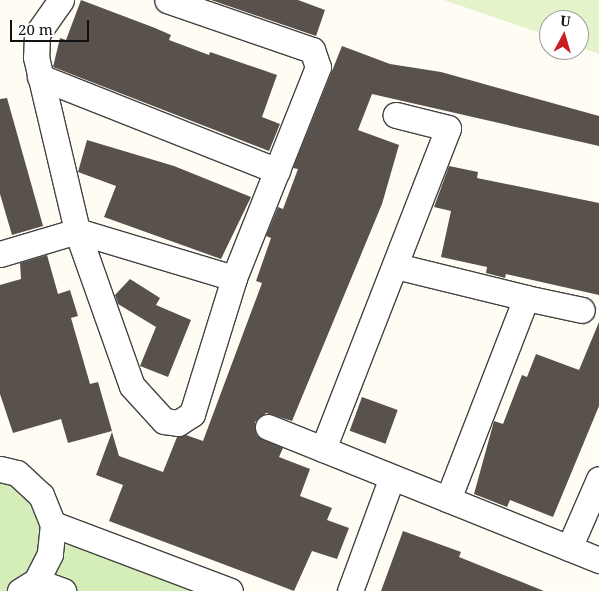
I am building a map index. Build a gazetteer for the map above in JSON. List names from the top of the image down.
{
  "scale_bar": "20 m",
  "north": "top"
}
